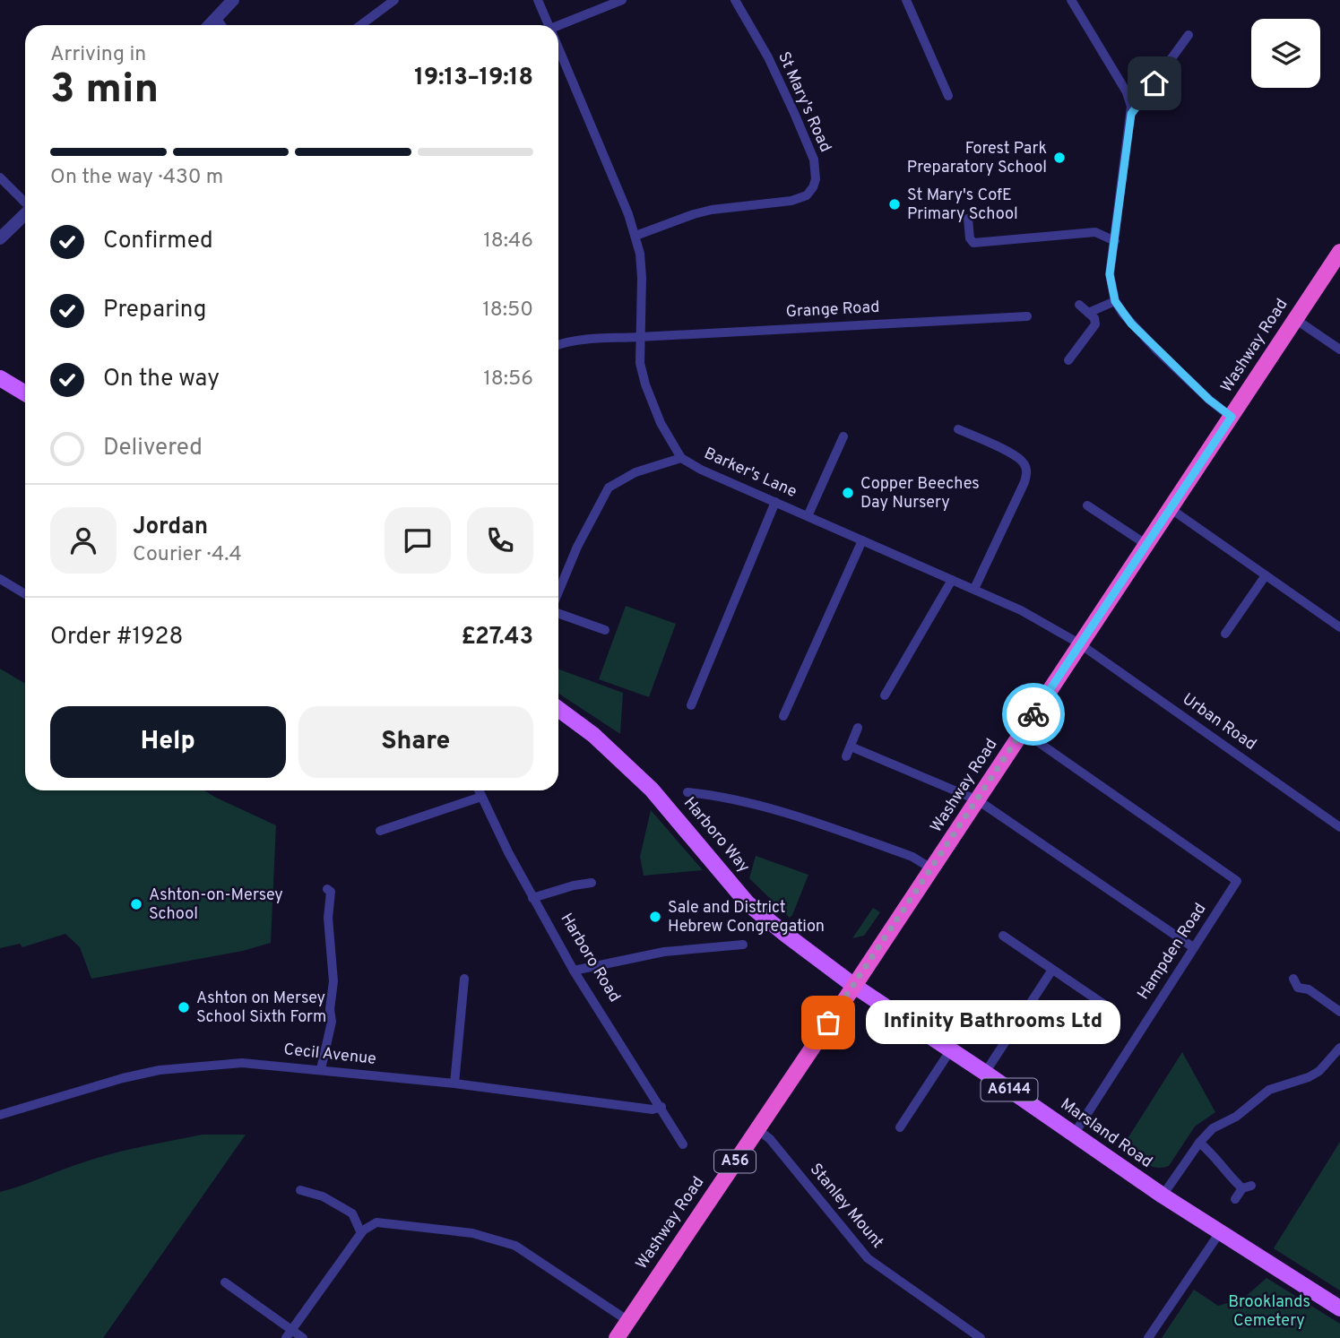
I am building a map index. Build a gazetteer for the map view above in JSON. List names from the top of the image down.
{
  "streets": {
    "highway": ["Washway Road", "A56"],
    "main road": ["Harboro Way", "A6144", "Marsland Road"],
    "street": [
      "St Mary's Road",
      "Grange Road",
      "Barker's Lane",
      "Urban Road",
      "Hampden Road",
      "Harboro Road",
      "Cecil Avenue",
      "Stanley Mount"
    ]
  },
  "crossings": [
    ["St Mary's Road", "Barker's Lane"],
    ["Grange Road", "Barker's Lane"],
    ["Washway Road", "Barker's Lane"],
    ["Washway Road", "Urban Road"],
    ["Washway Road", "Harboro Way"],
    ["Washway Road", "Hampden Road"],
    ["Washway Road", "Marsland Road"],
    ["Washway Road", "Stanley Mount"],
    ["Barker's Lane", "Urban Road"],
    ["Harboro Way", "Marsland Road"],
    ["Hampden Road", "Marsland Road"],
    ["Harboro Road", "Cecil Avenue"]
  ],
  "parks": ["Brooklands Cemetery"],
  "places": [
    "Forest Park Preparatory School",
    "St Mary's CofE Primary School",
    "Copper Beeches Day Nursery",
    "Ashton-on-Mersey School",
    "Sale and District Hebrew Congregation",
    "Ashton on Mersey School Sixth Form",
    "Infinity Bathrooms Ltd"
  ],
  "page": {
    "heading": ["3 min", "Arriving in", "19:13–19:18"],
    "panel": [
      "Jordan",
      "Courier · 4.4",
      "Order #1928",
      "£27.43"
    ],
    "bar": "On the way · 430 m",
    "list": [
      ["Confirmed", "18:46"],
      ["Preparing", "18:50"],
      ["On the way", "18:56"],
      "Delivered"
    ],
    "buttons": ["Help", "Share"],
    "bubble": "Infinity Bathrooms Ltd"
  }
}
